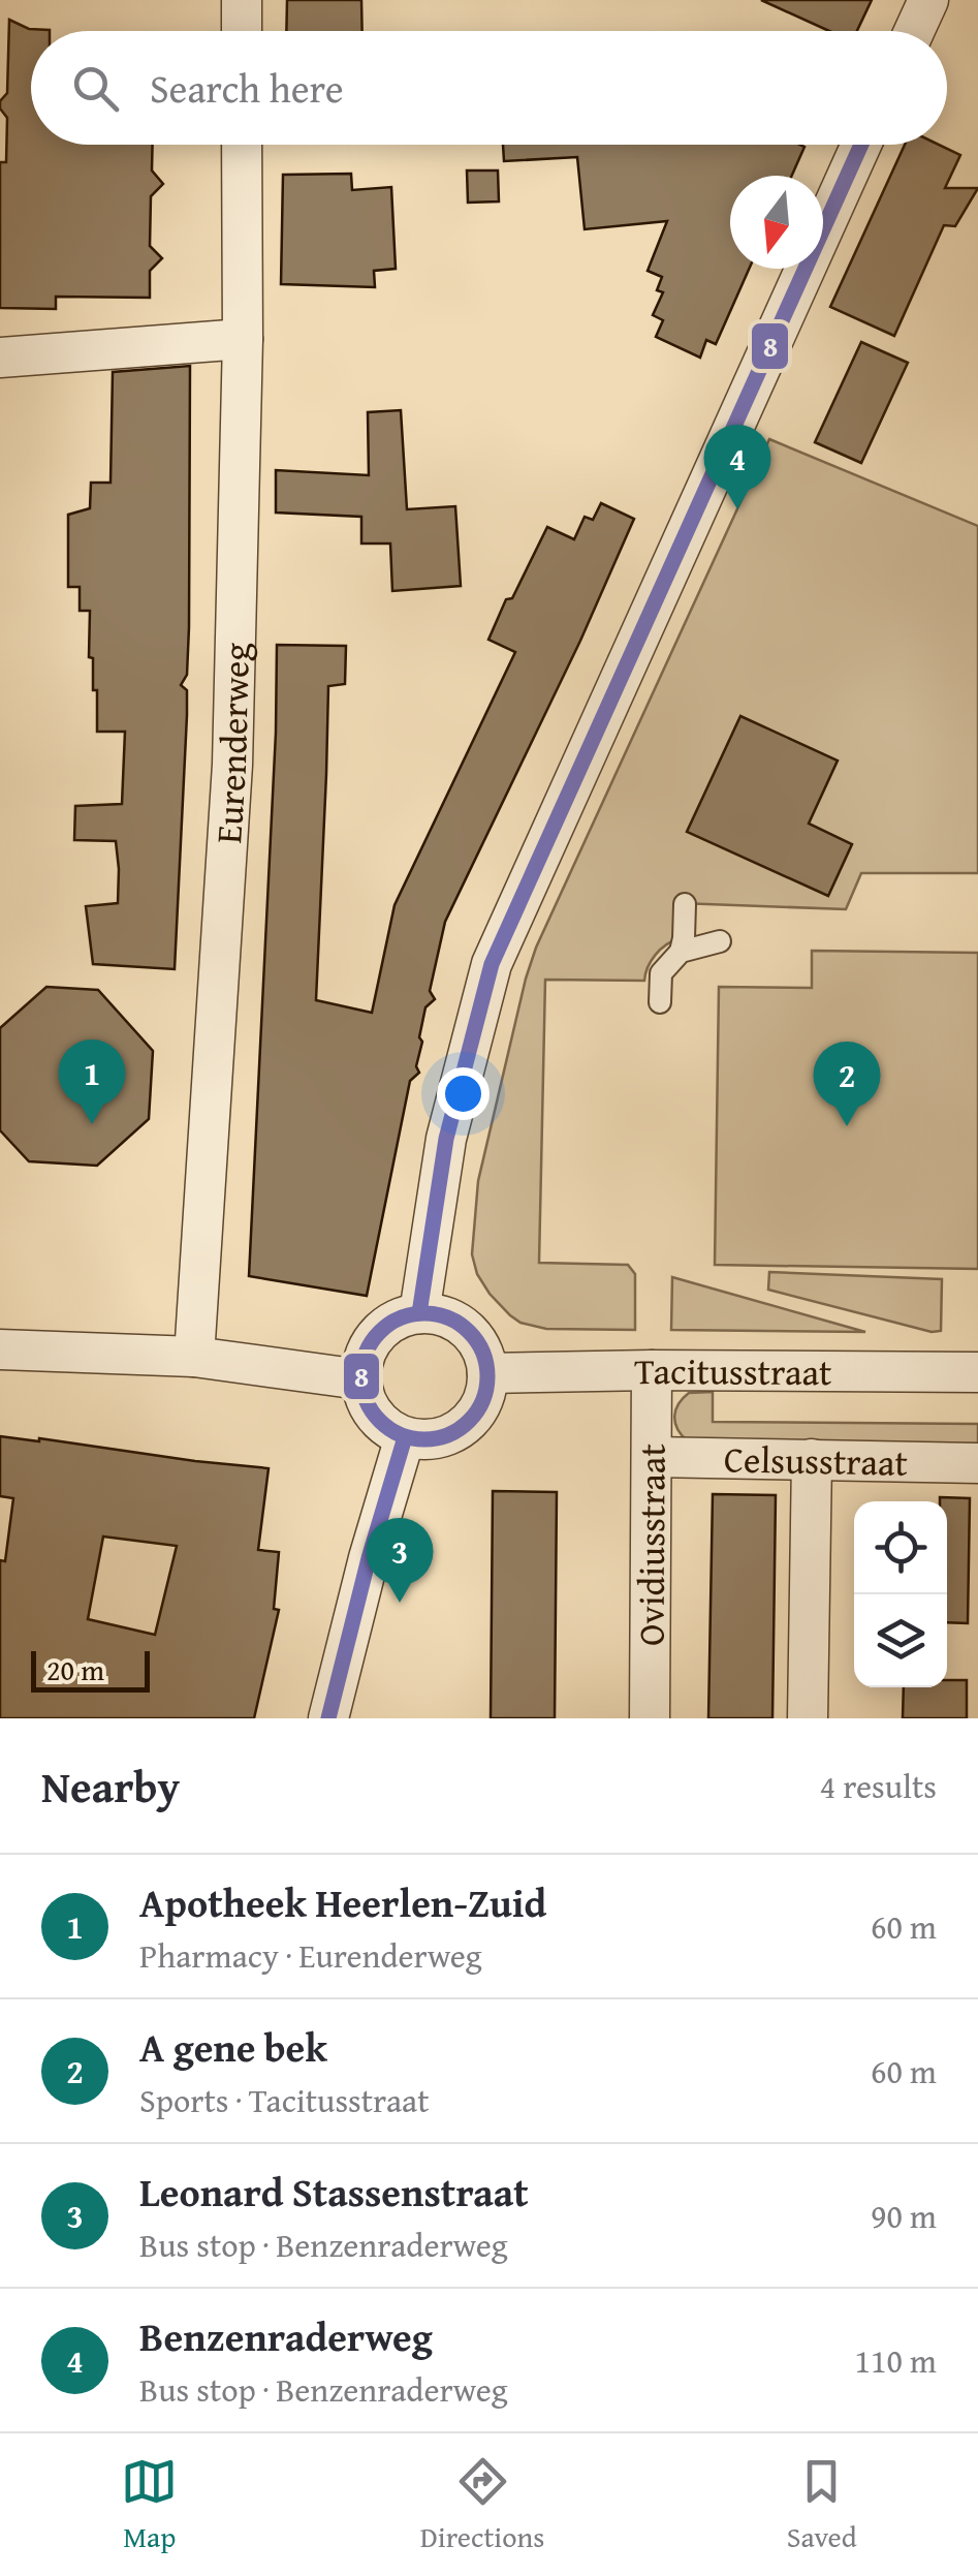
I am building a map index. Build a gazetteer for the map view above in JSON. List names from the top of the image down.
{
  "streets": {
    "street": [
      "Eurenderweg",
      "Tacitusstraat",
      "Celsusstraat",
      "Ovidiusstraat"
    ]
  },
  "crossings": [
    ["Tacitusstraat", "Ovidiusstraat"],
    ["Celsusstraat", "Ovidiusstraat"]
  ],
  "lines": ["transit line 8"],
  "scale_bar": "20 m",
  "north": "bottom",
  "page": {
    "search": "Search here",
    "pins": [
      "4",
      "1",
      "2",
      "3"
    ],
    "scale": "20 m",
    "heading": ["Nearby", "4 results"],
    "list": [
      {
        "mark": "1",
        "name": "Apotheek Heerlen-Zuid",
        "note": "Pharmacy · Eurenderweg",
        "value": "60 m"
      },
      {
        "mark": "2",
        "name": "A gene bek",
        "note": "Sports · Tacitusstraat",
        "value": "60 m"
      },
      {
        "mark": "3",
        "name": "Leonard Stassenstraat",
        "note": "Bus stop · Benzenraderweg",
        "value": "90 m"
      },
      {
        "mark": "4",
        "name": "Benzenraderweg",
        "note": "Bus stop · Benzenraderweg",
        "value": "110 m"
      }
    ],
    "nav": ["Map", "Directions", "Saved"]
  }
}
